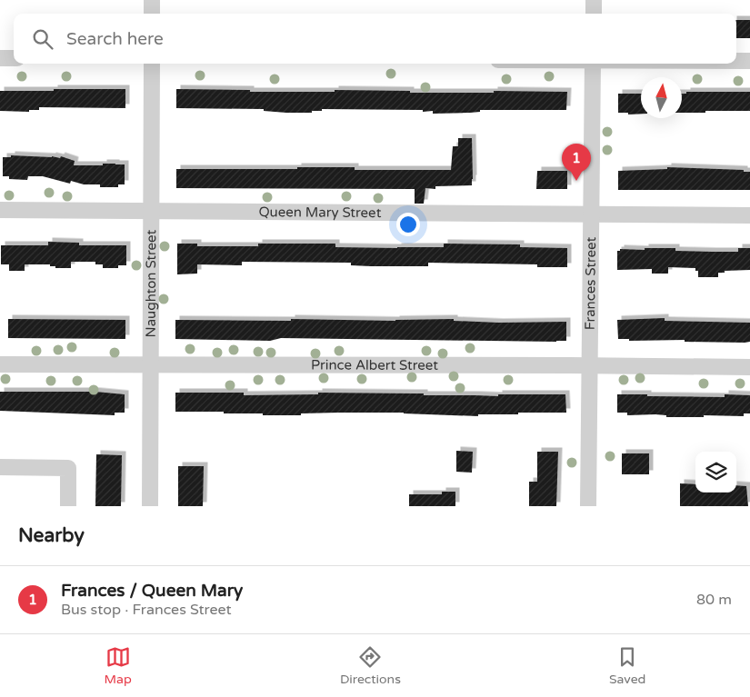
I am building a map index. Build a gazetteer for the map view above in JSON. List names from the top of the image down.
{
  "streets": {
    "street": [
      "Queen Mary Street",
      "Naughton Street",
      "Frances Street",
      "Prince Albert Street"
    ]
  },
  "crossings": [
    ["Queen Mary Street", "Naughton Street"],
    ["Queen Mary Street", "Frances Street"],
    ["Naughton Street", "Prince Albert Street"],
    ["Frances Street", "Prince Albert Street"]
  ],
  "north": "top",
  "page": {
    "search": "Search here",
    "pins": "1",
    "heading": "Nearby",
    "list": [
      {
        "mark": "1",
        "name": "Frances / Queen Mary",
        "note": "Bus stop · Frances Street",
        "value": "80 m"
      }
    ],
    "nav": ["Map", "Directions", "Saved"]
  }
}
